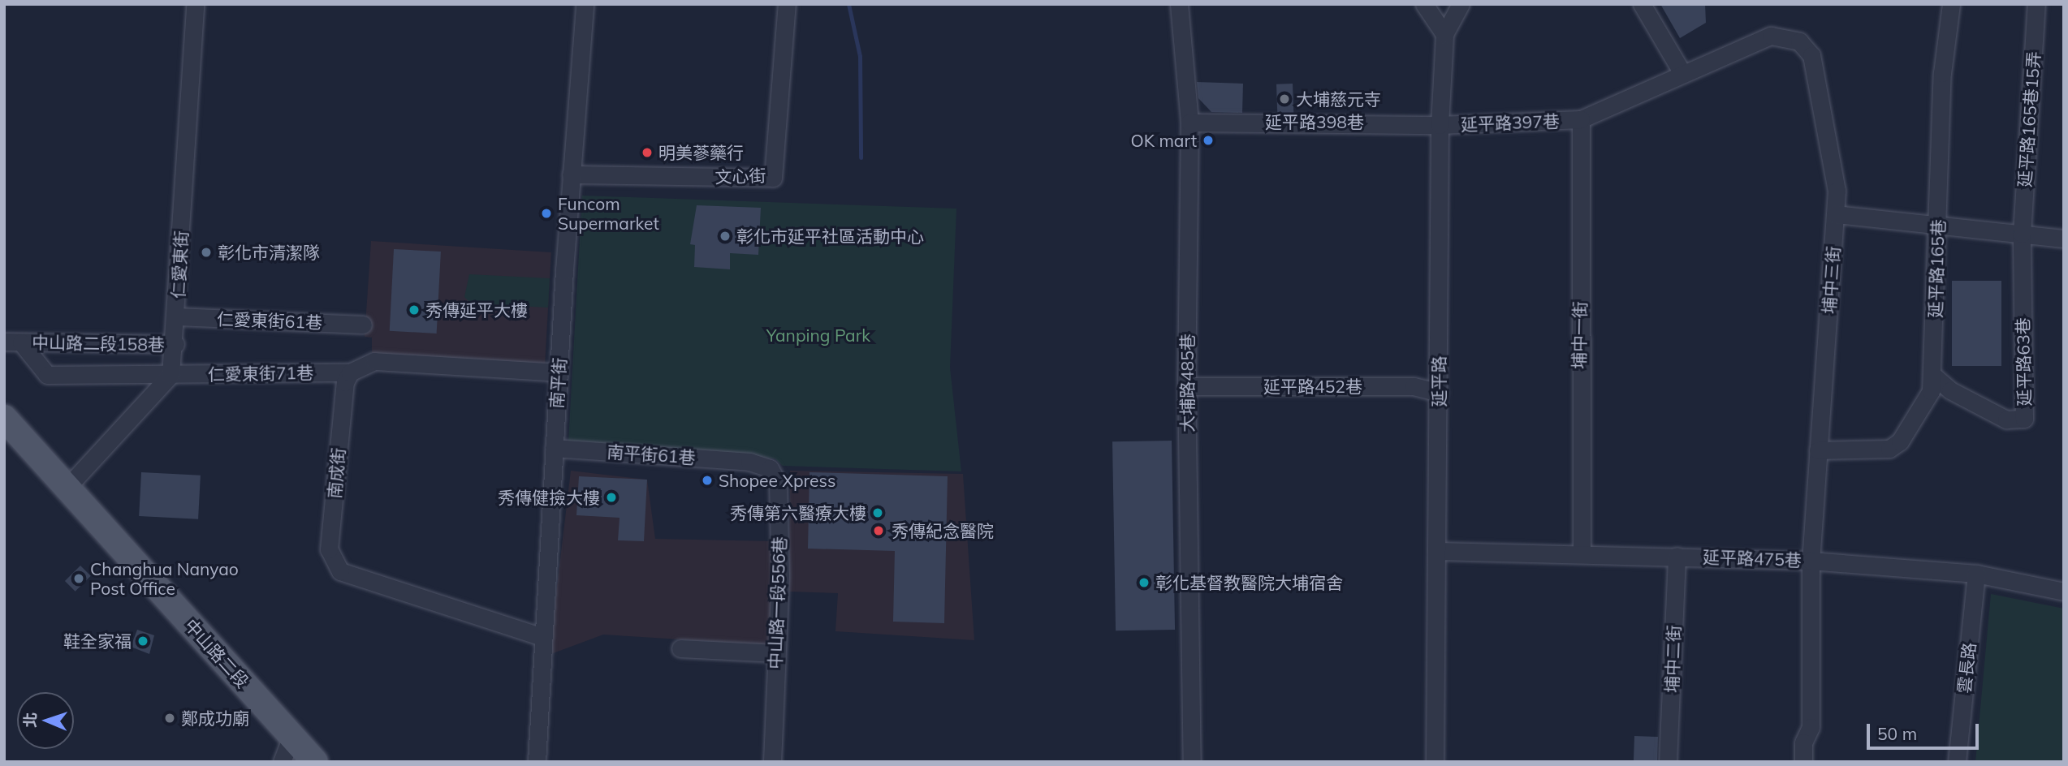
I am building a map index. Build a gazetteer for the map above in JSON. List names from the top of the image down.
{
  "streets": {
    "main road": ["中山路二段"],
    "street": [
      "延平路165巷15弄",
      "延平路398巷",
      "延平路397巷",
      "文心街",
      "仁愛東街",
      "延平路165巷",
      "埔中三街",
      "仁愛東街61巷",
      "埔中一街",
      "中山路二段158巷",
      "延平路63巷",
      "仁愛東街71巷",
      "延平路",
      "南平街",
      "大埔路485巷",
      "延平路452巷",
      "南平街61巷",
      "南成街",
      "延平路475巷",
      "中山路一段556巷",
      "埔中二街",
      "雲長路"
    ]
  },
  "crossings": [
    ["延平路165巷15弄", "延平路63巷"],
    ["延平路398巷", "延平路397巷"],
    ["延平路398巷", "延平路"],
    ["延平路398巷", "大埔路485巷"],
    ["延平路397巷", "埔中三街"],
    ["延平路397巷", "埔中一街"],
    ["延平路397巷", "延平路"],
    ["文心街", "南平街"],
    ["仁愛東街", "仁愛東街61巷"],
    ["仁愛東街", "中山路二段158巷"],
    ["仁愛東街", "仁愛東街71巷"],
    ["延平路165巷", "埔中三街"],
    ["延平路165巷", "延平路63巷"],
    ["埔中三街", "埔中一街"],
    ["埔中三街", "延平路475巷"],
    ["埔中一街", "延平路475巷"],
    ["中山路二段158巷", "仁愛東街71巷"],
    ["仁愛東街71巷", "南成街"],
    ["延平路", "延平路452巷"],
    ["延平路", "延平路475巷"],
    ["南平街", "南平街61巷"],
    ["南平街", "南成街"],
    ["大埔路485巷", "延平路452巷"],
    ["南平街61巷", "中山路一段556巷"],
    ["延平路475巷", "埔中二街"],
    ["延平路475巷", "雲長路"]
  ],
  "parks": ["Yanping Park"],
  "places": [
    "大埔慈元寺",
    "OK mart",
    "明美蔘藥行",
    "Funcom Supermarket",
    "彰化市延平社區活動中心",
    "彰化市清潔隊",
    "秀傳延平大樓",
    "Shopee Xpress",
    "秀傳健撿大樓",
    "秀傳第六醫療大樓",
    "秀傳紀念醫院",
    "Changhua Nanyao Post Office",
    "彰化基督教醫院大埔宿舍",
    "鞋全家福",
    "鄭成功廟"
  ],
  "scale_bar": "50 m",
  "north": "left"
}
